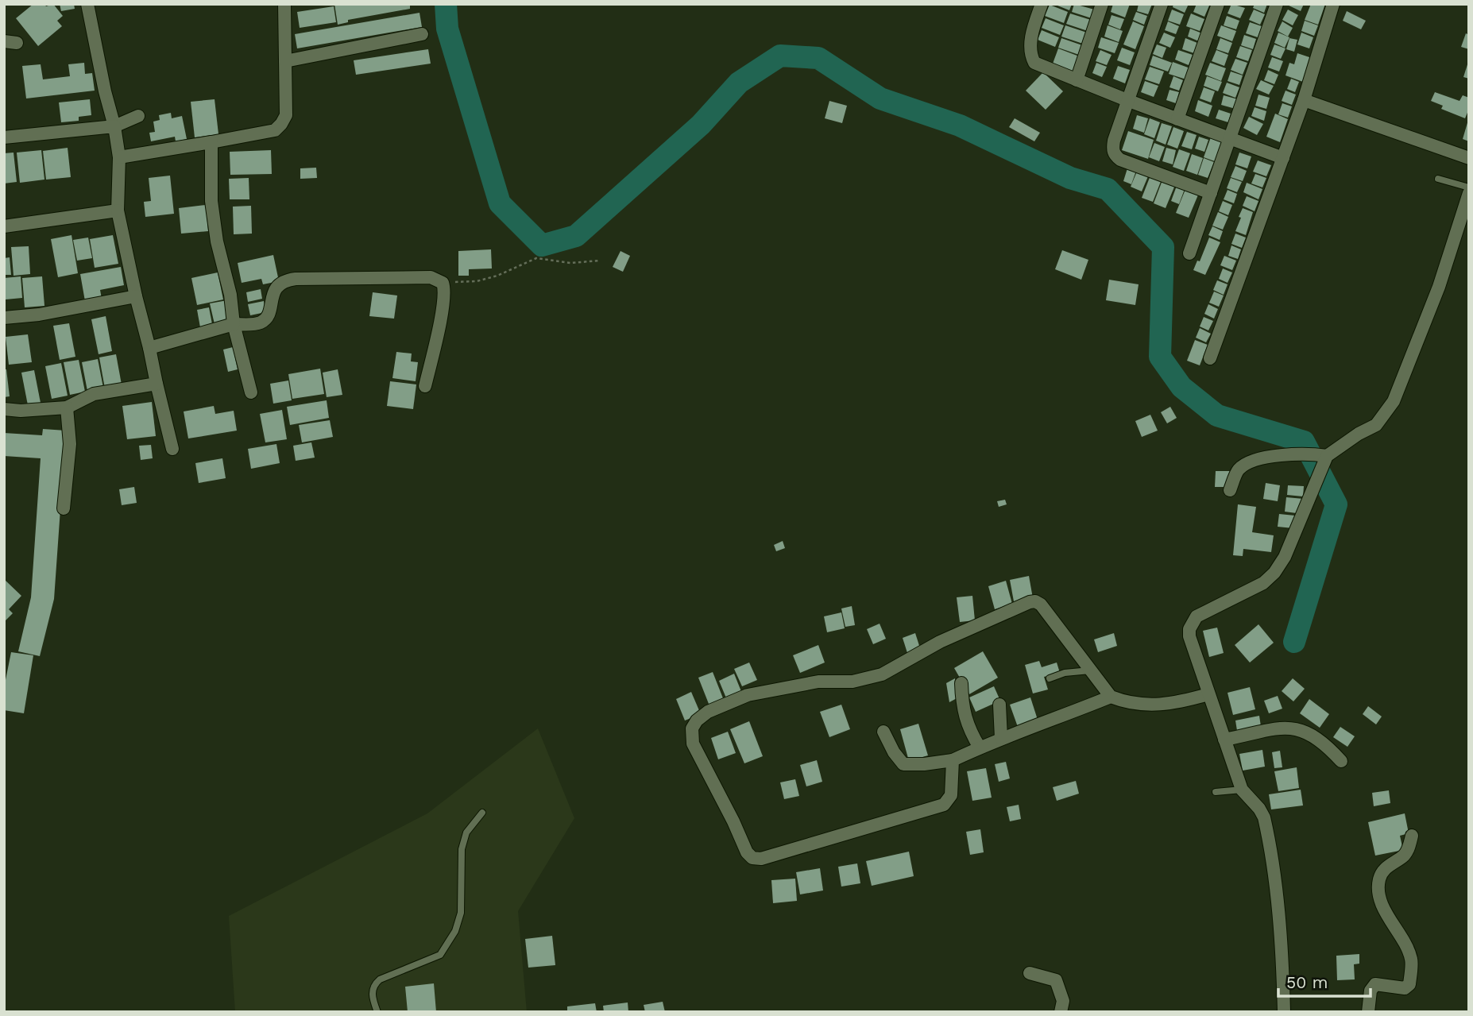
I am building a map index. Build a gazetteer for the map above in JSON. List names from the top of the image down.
{
  "scale_bar": "50 m"
}
